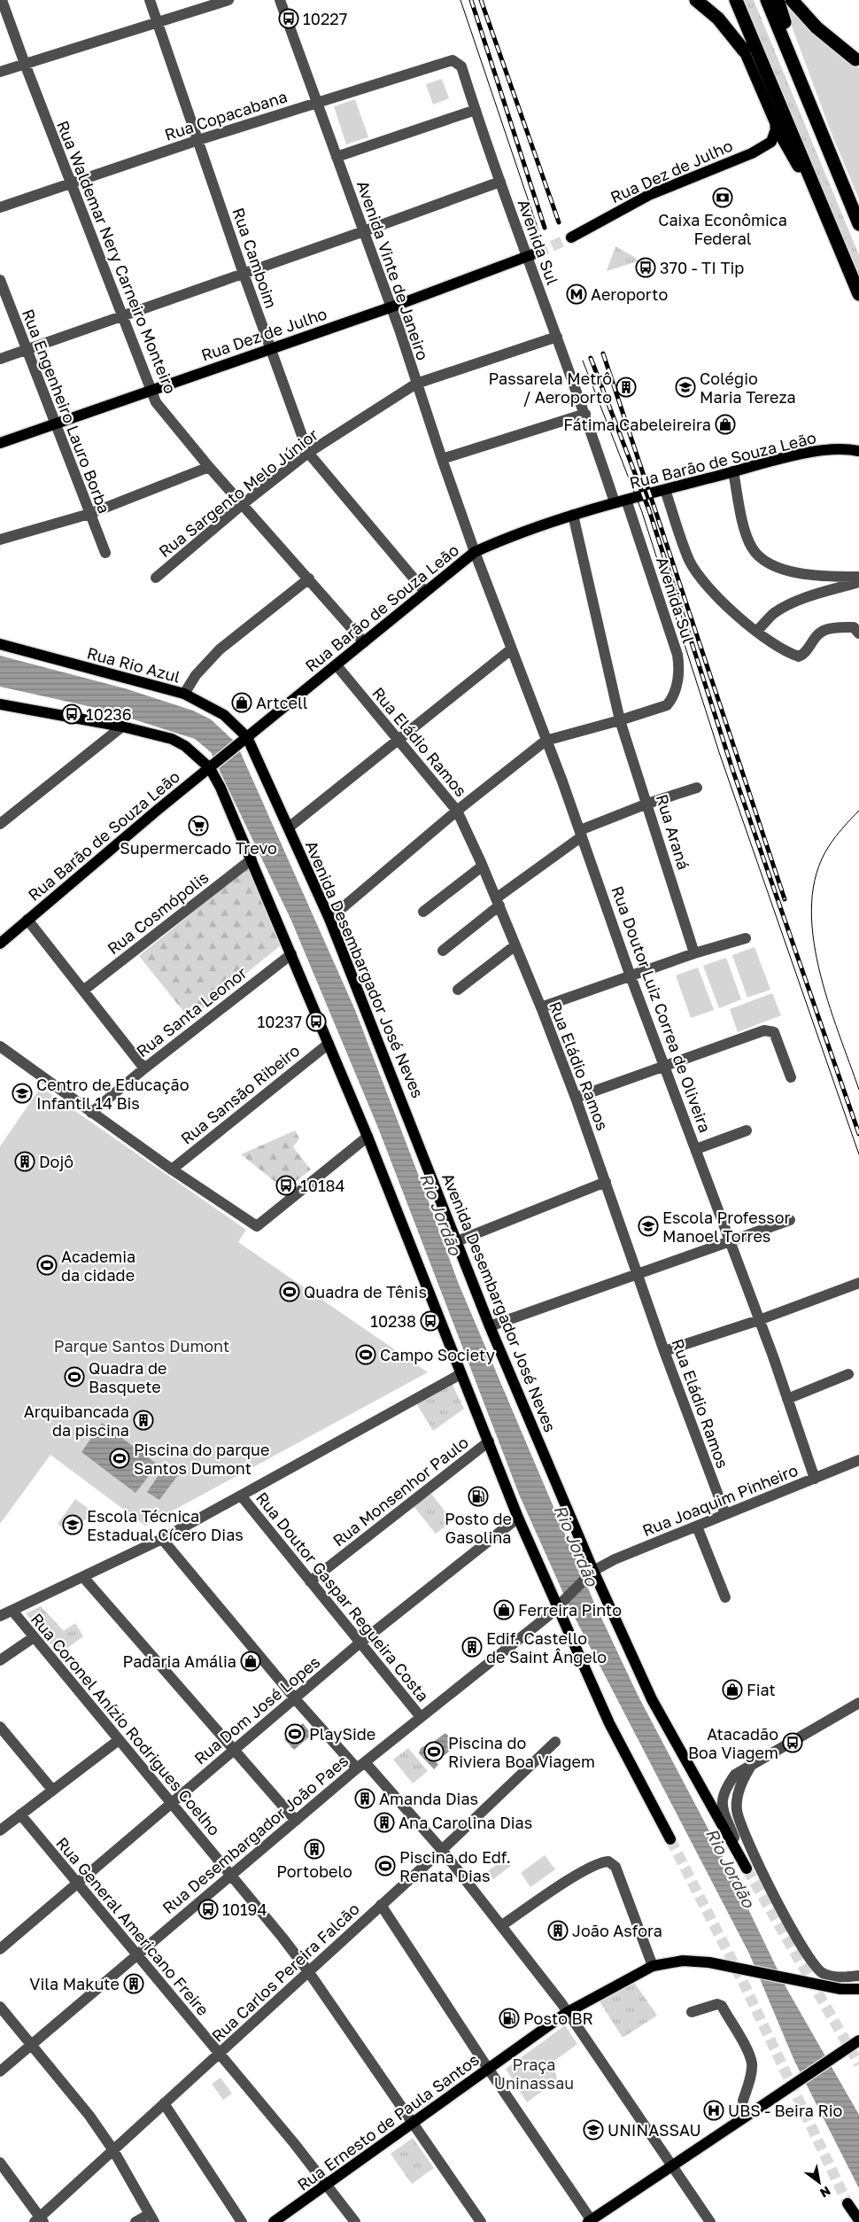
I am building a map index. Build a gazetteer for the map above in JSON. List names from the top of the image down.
{
  "streets": {
    "main road": [
      "Rua Dez de Julho",
      "Rua Barão de Souza Leão",
      "Rua Rio Azul",
      "Avenida Desembargador José Neves",
      "Rua Ernesto de Paula Santos"
    ],
    "street": [
      "Rua Copacabana",
      "Avenida Sul",
      "Rua Waldemar Nery Carneiro Monteiro",
      "Rua Camboim",
      "Avenida Vinte de Janeiro",
      "Rua Engenheiro Lauro Borba",
      "Rua Sargento Melo Júnior",
      "Rua Eládio Ramos",
      "Rua Araná",
      "Rua Cosmópolis",
      "Rua Doutor Luiz Correa de Oliveira",
      "Rua Santa Leonor",
      "Rua Sansão Ribeiro",
      "Rua Monsenhor Paulo",
      "Rua Joaquim Pinheiro",
      "Rua Doutor Gaspar Regueira Costa",
      "Rua Dom José Lopes",
      "Rua Coronel Anízio Rodrigues Coelho",
      "Rua Desembargador João Paes",
      "Rua General Americano Freire",
      "Rua Carlos Pereira Falcão"
    ]
  },
  "crossings": [
    ["Rua Copacabana", "Avenida Sul"],
    ["Rua Copacabana", "Rua Waldemar Nery Carneiro Monteiro"],
    ["Rua Copacabana", "Rua Camboim"],
    ["Rua Copacabana", "Avenida Vinte de Janeiro"],
    ["Rua Dez de Julho", "Avenida Sul"],
    ["Rua Dez de Julho", "Rua Waldemar Nery Carneiro Monteiro"],
    ["Rua Dez de Julho", "Rua Camboim"],
    ["Rua Dez de Julho", "Avenida Vinte de Janeiro"],
    ["Rua Dez de Julho", "Rua Engenheiro Lauro Borba"],
    ["Avenida Sul", "Rua Barão de Souza Leão"],
    ["Avenida Sul", "Rua Sargento Melo Júnior"],
    ["Avenida Sul", "Rua Araná"],
    ["Rua Waldemar Nery Carneiro Monteiro", "Rua Barão de Souza Leão"],
    ["Rua Waldemar Nery Carneiro Monteiro", "Rua Sargento Melo Júnior"],
    ["Rua Camboim", "Rua Barão de Souza Leão"],
    ["Rua Camboim", "Rua Sargento Melo Júnior"],
    ["Avenida Vinte de Janeiro", "Rua Barão de Souza Leão"],
    ["Avenida Vinte de Janeiro", "Rua Sargento Melo Júnior"],
    ["Avenida Vinte de Janeiro", "Rua Doutor Luiz Correa de Oliveira"],
    ["Rua Barão de Souza Leão", "Rua Rio Azul"],
    ["Rua Barão de Souza Leão", "Rua Eládio Ramos"],
    ["Rua Barão de Souza Leão", "Rua Araná"],
    ["Rua Barão de Souza Leão", "Avenida Desembargador José Neves"],
    ["Rua Barão de Souza Leão", "Rua Doutor Luiz Correa de Oliveira"],
    ["Rua Rio Azul", "Avenida Desembargador José Neves"],
    ["Rua Eládio Ramos", "Rua Joaquim Pinheiro"],
    ["Avenida Desembargador José Neves", "Rua Joaquim Pinheiro"],
    ["Avenida Desembargador José Neves", "Rua Desembargador João Paes"],
    ["Rua Doutor Luiz Correa de Oliveira", "Rua Joaquim Pinheiro"],
    ["Rua Monsenhor Paulo", "Rua Doutor Gaspar Regueira Costa"],
    ["Rua Joaquim Pinheiro", "Rua Desembargador João Paes"],
    ["Rua Doutor Gaspar Regueira Costa", "Rua Dom José Lopes"],
    ["Rua Doutor Gaspar Regueira Costa", "Rua Desembargador João Paes"],
    ["Rua Dom José Lopes", "Rua Coronel Anízio Rodrigues Coelho"],
    ["Rua Dom José Lopes", "Rua General Americano Freire"],
    ["Rua Coronel Anízio Rodrigues Coelho", "Rua Desembargador João Paes"],
    ["Rua Coronel Anízio Rodrigues Coelho", "Rua Carlos Pereira Falcão"],
    ["Rua Coronel Anízio Rodrigues Coelho", "Rua Ernesto de Paula Santos"],
    ["Rua Desembargador João Paes", "Rua General Americano Freire"],
    ["Rua General Americano Freire", "Rua Carlos Pereira Falcão"],
    ["Rua General Americano Freire", "Rua Ernesto de Paula Santos"]
  ],
  "water": ["Rio Jordão"],
  "parks": ["Parque Santos Dumont", "Praça Uninassau"],
  "places": {
    "bus stop": [
      "10227",
      "370 - TI Tip",
      "10236",
      "10237",
      "10184",
      "10238",
      "Atacadão Boa Viagem",
      "10194"
    ],
    "bank": ["Caixa Econômica Federal"],
    "metro station": ["Aeroporto"],
    "building": [
      "Passarela Metrô / Aeroporto",
      "Dojô",
      "Arquibancada da piscina",
      "Edif. Castello de Saint Ângelo",
      "Amanda Dias",
      "Ana Carolina Dias",
      "Portobelo",
      "João Asfora",
      "Vila Makute"
    ],
    "school or university": [
      "Colégio Maria Tereza",
      "Centro de Educação Infantil 14 Bis",
      "Escola Professor Manoel Torres",
      "Escola Técnica Estadual Cícero Dias",
      "UNINASSAU"
    ],
    "shop": [
      "Fátima Cabeleireira",
      "Artcell",
      "Ferreira Pinto",
      "Padaria Amália",
      "Fiat"
    ],
    "supermarket": ["Supermercado Trevo"],
    "sports": [
      "Academia da cidade",
      "Quadra de Tênis",
      "Campo Society",
      "Quadra de Basquete",
      "Piscina do parque Santos Dumont",
      "PlaySide",
      "Piscina do Riviera Boa Viagem",
      "Piscina do Edf. Renata Dias"
    ],
    "fuel station": ["Posto de Gasolina", "Posto BR"],
    "hospital": ["UBS - Beira Rio"]
  },
  "north": "bottom right"
}
